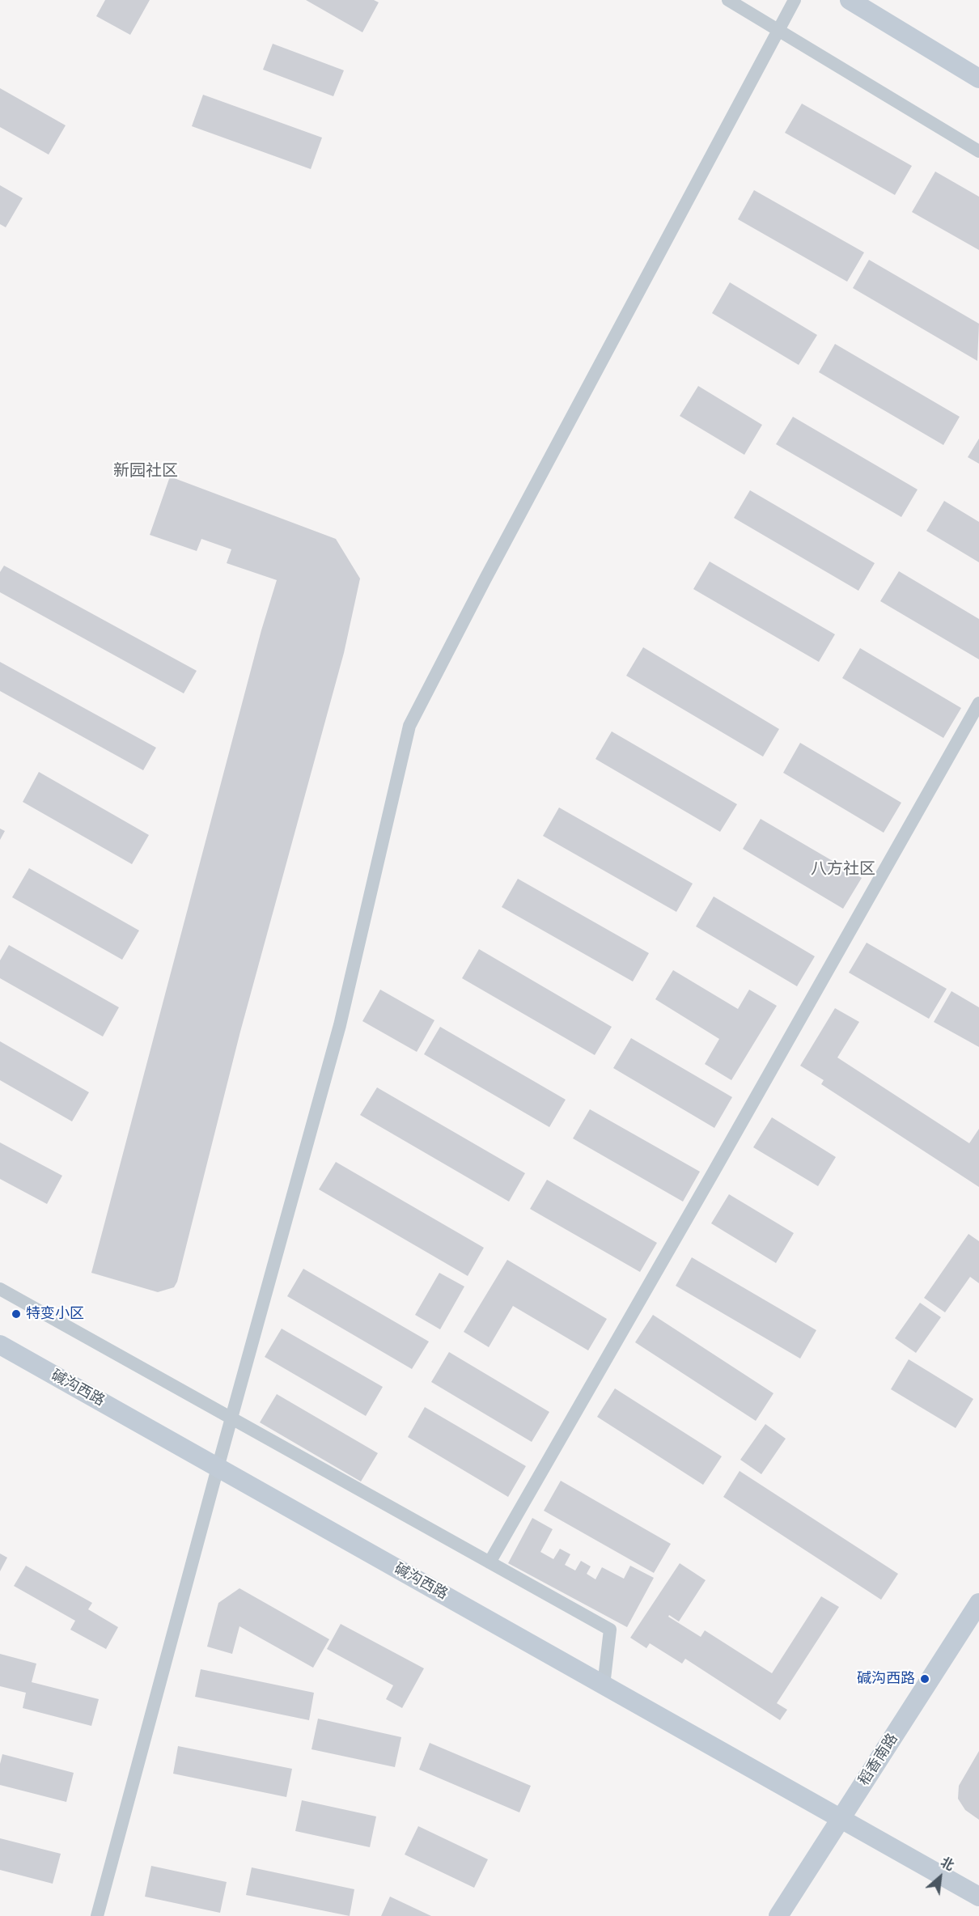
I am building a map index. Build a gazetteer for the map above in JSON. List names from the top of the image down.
{
  "streets": {
    "street": ["碱沟西路", "稻香南路"]
  },
  "crossings": [
    ["碱沟西路", "稻香南路"]
  ],
  "districts": ["新园社区", "八方社区"],
  "places": ["特变小区", "碱沟西路"],
  "north": "top right"
}
